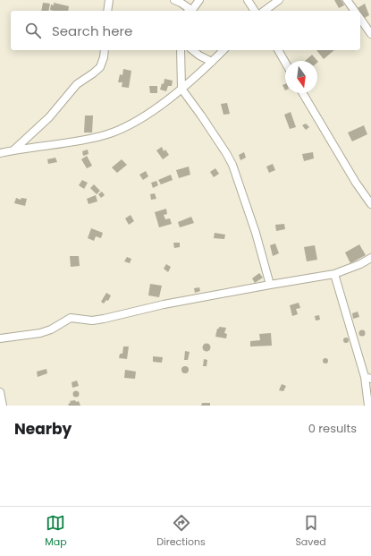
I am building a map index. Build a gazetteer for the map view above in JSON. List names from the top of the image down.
{
  "north": "bottom",
  "page": {
    "search": "Search here",
    "heading": ["Nearby", "0 results"],
    "nav": ["Map", "Directions", "Saved"]
  }
}
